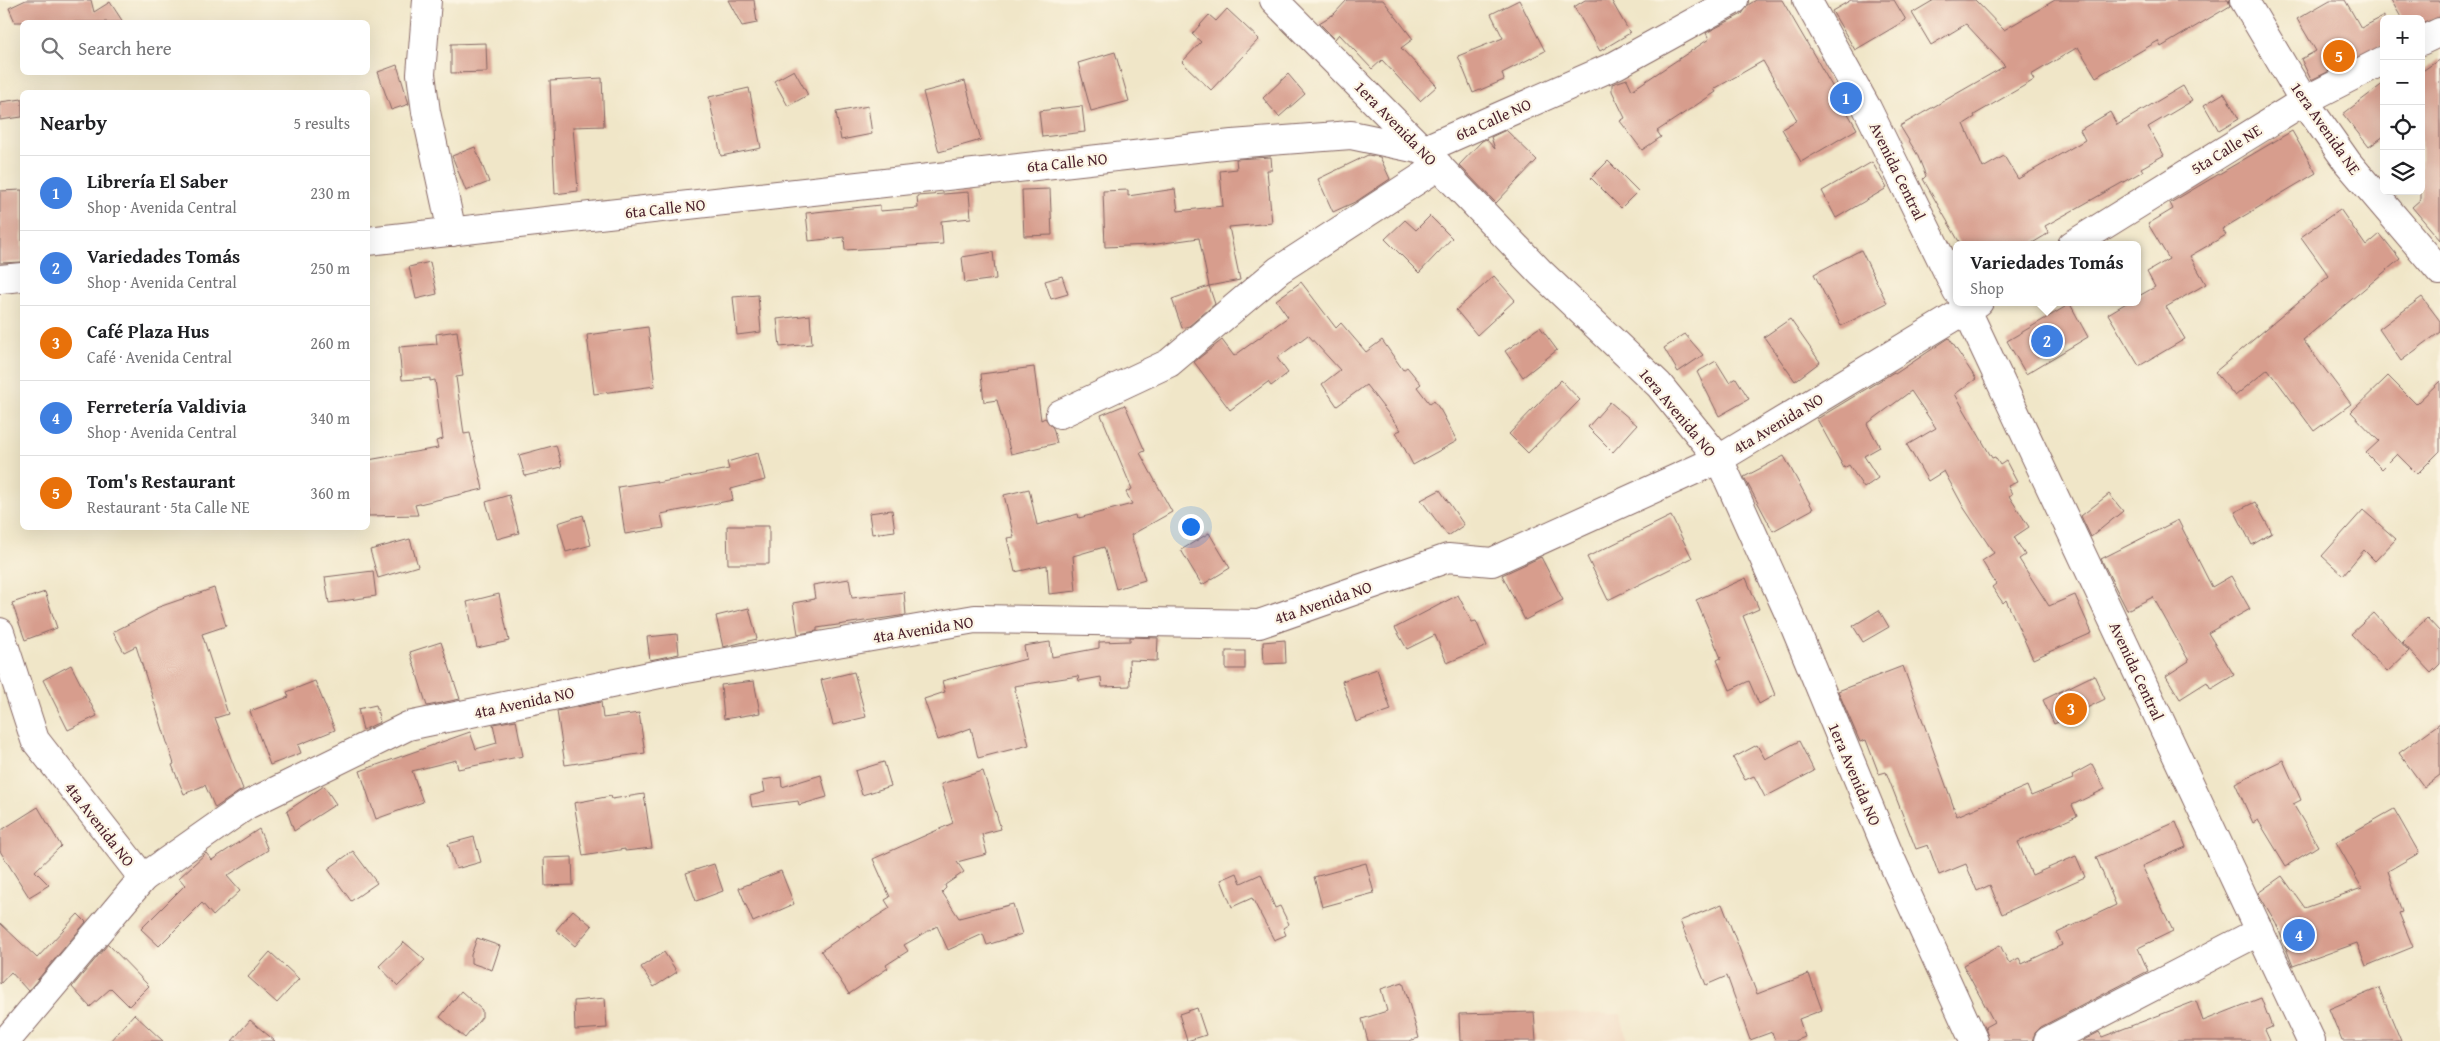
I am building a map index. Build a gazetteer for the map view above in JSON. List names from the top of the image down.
{
  "streets": {
    "street": [
      "6ta Calle NO",
      "1era Avenida NO",
      "1era Avenida NE",
      "5ta Calle NE",
      "Avenida Central",
      "4ta Avenida NO"
    ]
  },
  "crossings": [
    ["6ta Calle NO", "1era Avenida NO"],
    ["1era Avenida NO", "4ta Avenida NO"],
    ["1era Avenida NE", "5ta Calle NE"]
  ],
  "page": {
    "map_buttons": ["+", "−"],
    "search": "Search here",
    "pins": [
      "5",
      "1",
      "2",
      "3",
      "4"
    ],
    "heading": ["Nearby", "5 results"],
    "list": [
      {
        "mark": "1",
        "name": "Librería El Saber",
        "note": "Shop · Avenida Central",
        "value": "230 m"
      },
      {
        "mark": "2",
        "name": "Variedades Tomás",
        "note": "Shop · Avenida Central",
        "value": "250 m"
      },
      {
        "mark": "3",
        "name": "Café Plaza Hus",
        "note": "Café · Avenida Central",
        "value": "260 m"
      },
      {
        "mark": "4",
        "name": "Ferretería Valdivia",
        "note": "Shop · Avenida Central",
        "value": "340 m"
      },
      {
        "mark": "5",
        "name": "Tom's Restaurant",
        "note": "Restaurant · 5ta Calle NE",
        "value": "360 m"
      }
    ],
    "popup": ["Variedades Tomás", "Shop"]
  }
}
